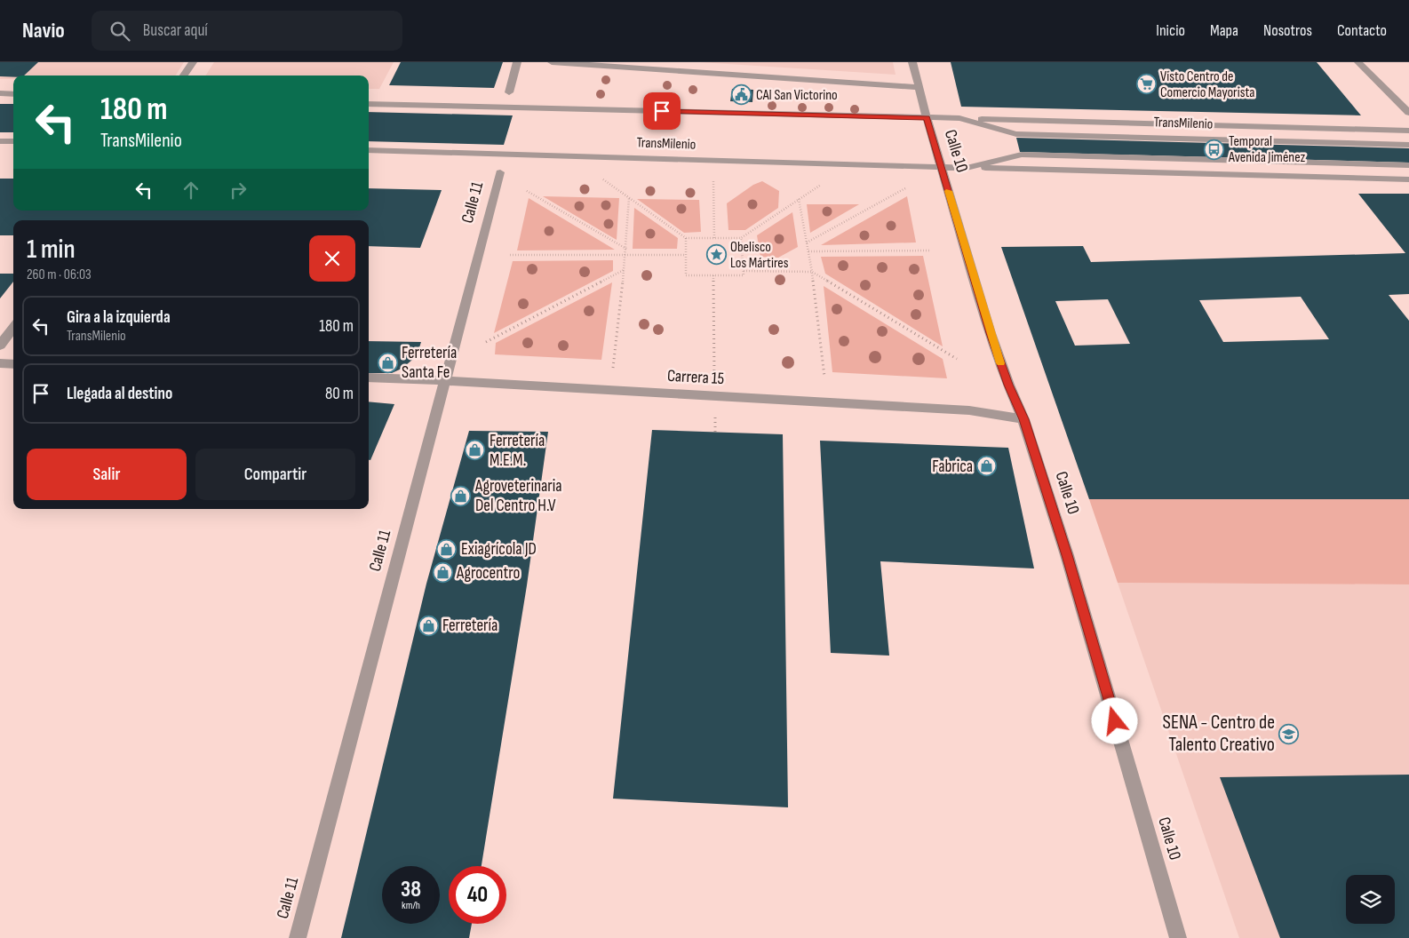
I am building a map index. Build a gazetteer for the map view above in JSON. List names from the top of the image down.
{
  "streets": {
    "street": [
      "TransMilenio",
      "Calle 10",
      "Calle 11",
      "Carrera 15"
    ]
  },
  "crossings": [
    ["TransMilenio", "Calle 10"],
    ["Calle 10", "Carrera 15"],
    ["Calle 11", "Carrera 15"]
  ],
  "places": {
    "supermarket": ["Visto Centro de Comercio Mayorista"],
    "public building": ["CAI San Victorino"],
    "bus stop": ["Temporal Avenida Jiménez"],
    "place": ["Obelisco Los Mártires"],
    "shop": [
      "Ferretería Santa Fe",
      "Ferretería M.E.M.",
      "Fabrica",
      "Agroveterinaria Del Centro H.V",
      "Exiagrícola JD",
      "Agrocentro",
      "Ferretería"
    ],
    "school or university": ["SENA - Centro de Talento Creativo"]
  },
  "page": {
    "header": "Navio",
    "search": "Buscar aquí",
    "nav": [
      "Inicio",
      "Mapa",
      "Nosotros",
      "Contacto"
    ],
    "turn": ["180 m", "TransMilenio"],
    "heading": ["1 min", "260 m · 06:03"],
    "list": [
      {
        "name": "Gira a la izquierda",
        "note": "TransMilenio",
        "value": "180 m"
      },
      {
        "name": "Llegada al destino",
        "value": "80 m"
      }
    ],
    "buttons": ["Salir", "Compartir"],
    "speed": "38 km/h",
    "limit": "40"
  }
}
